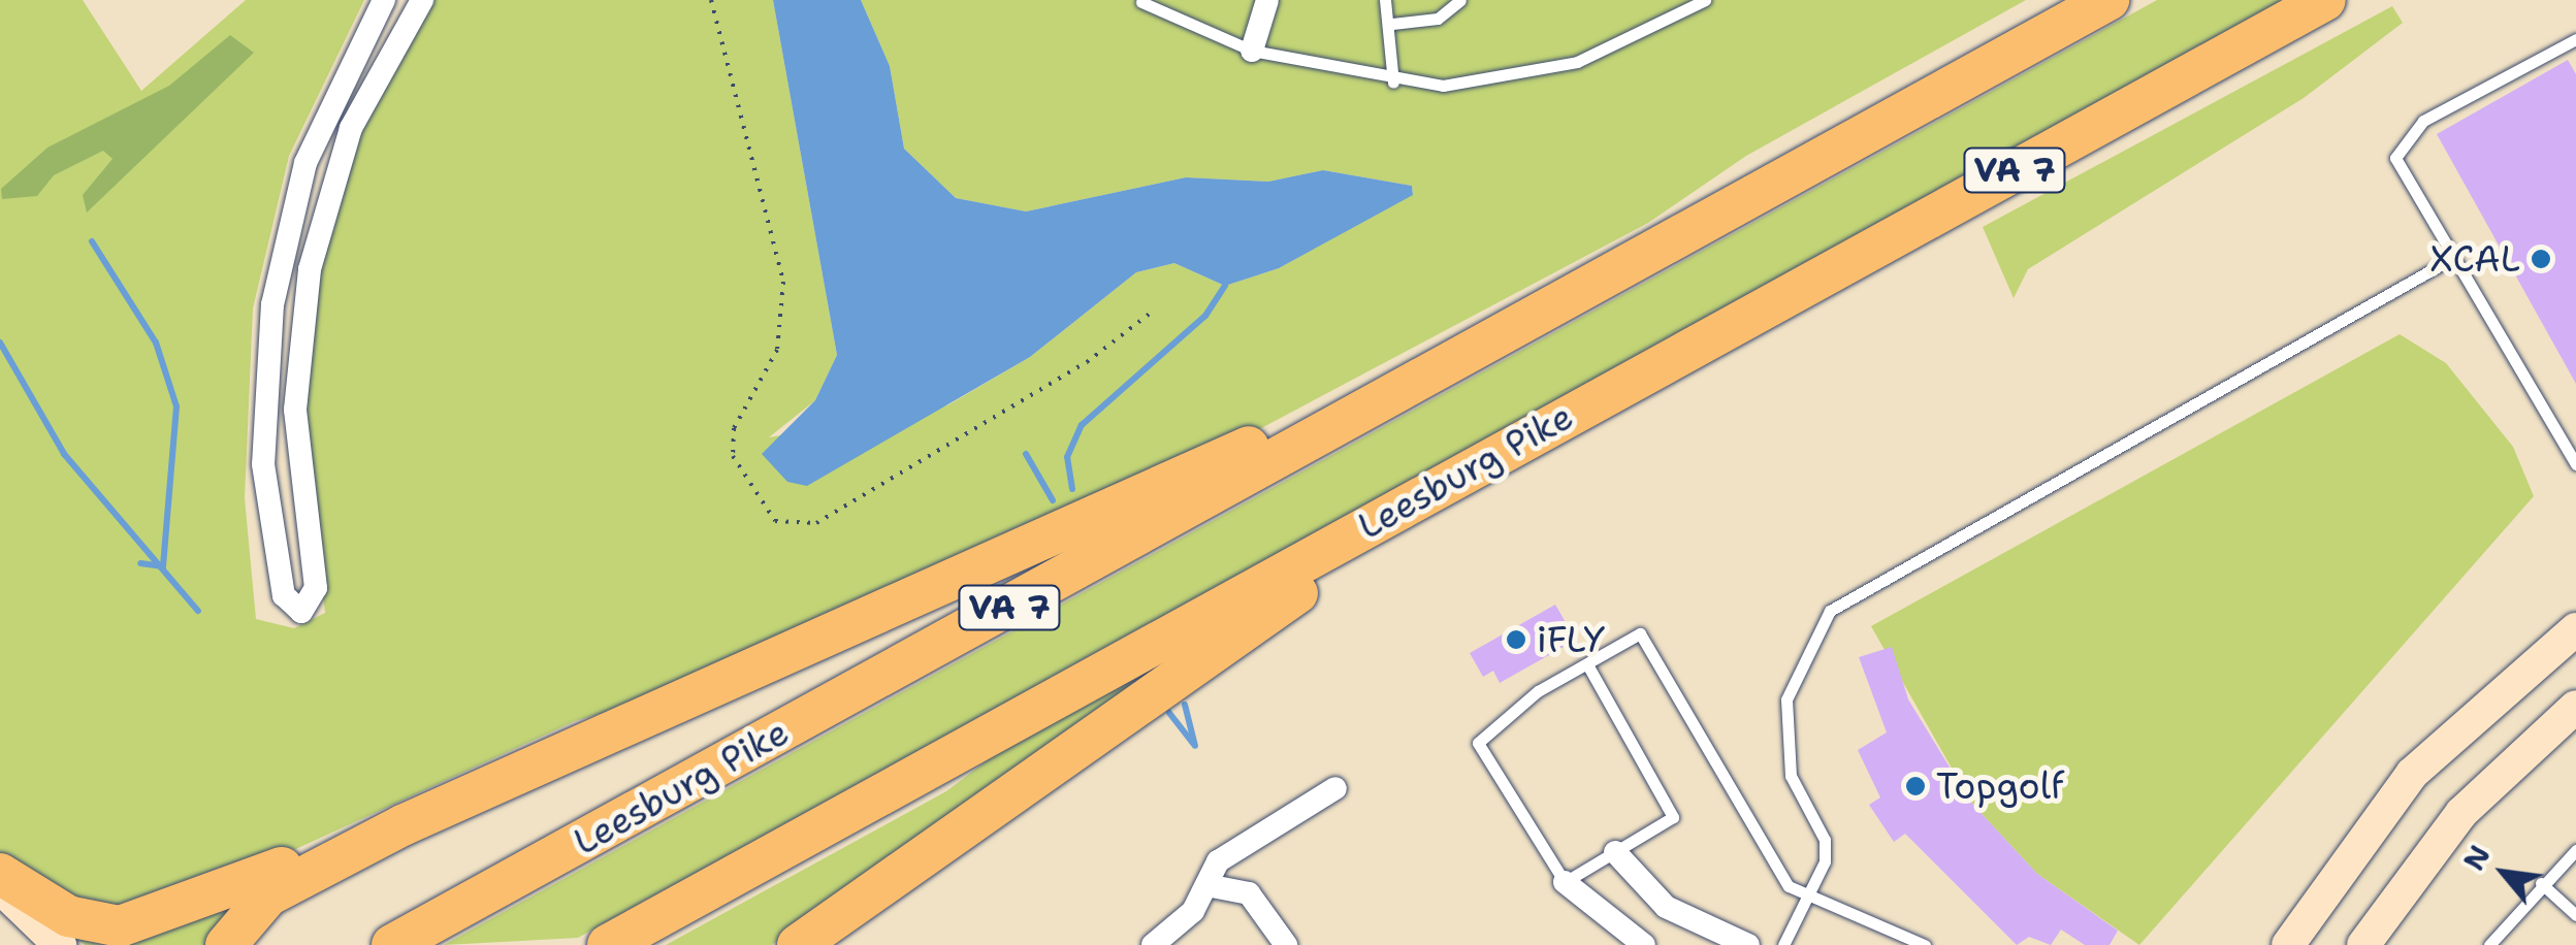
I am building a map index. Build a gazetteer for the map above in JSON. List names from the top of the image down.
{
  "streets": {
    "highway": ["VA 7", "Leesburg Pike"]
  },
  "places": ["XCAL", "iFLY", "Topgolf"],
  "north": "top left"
}
